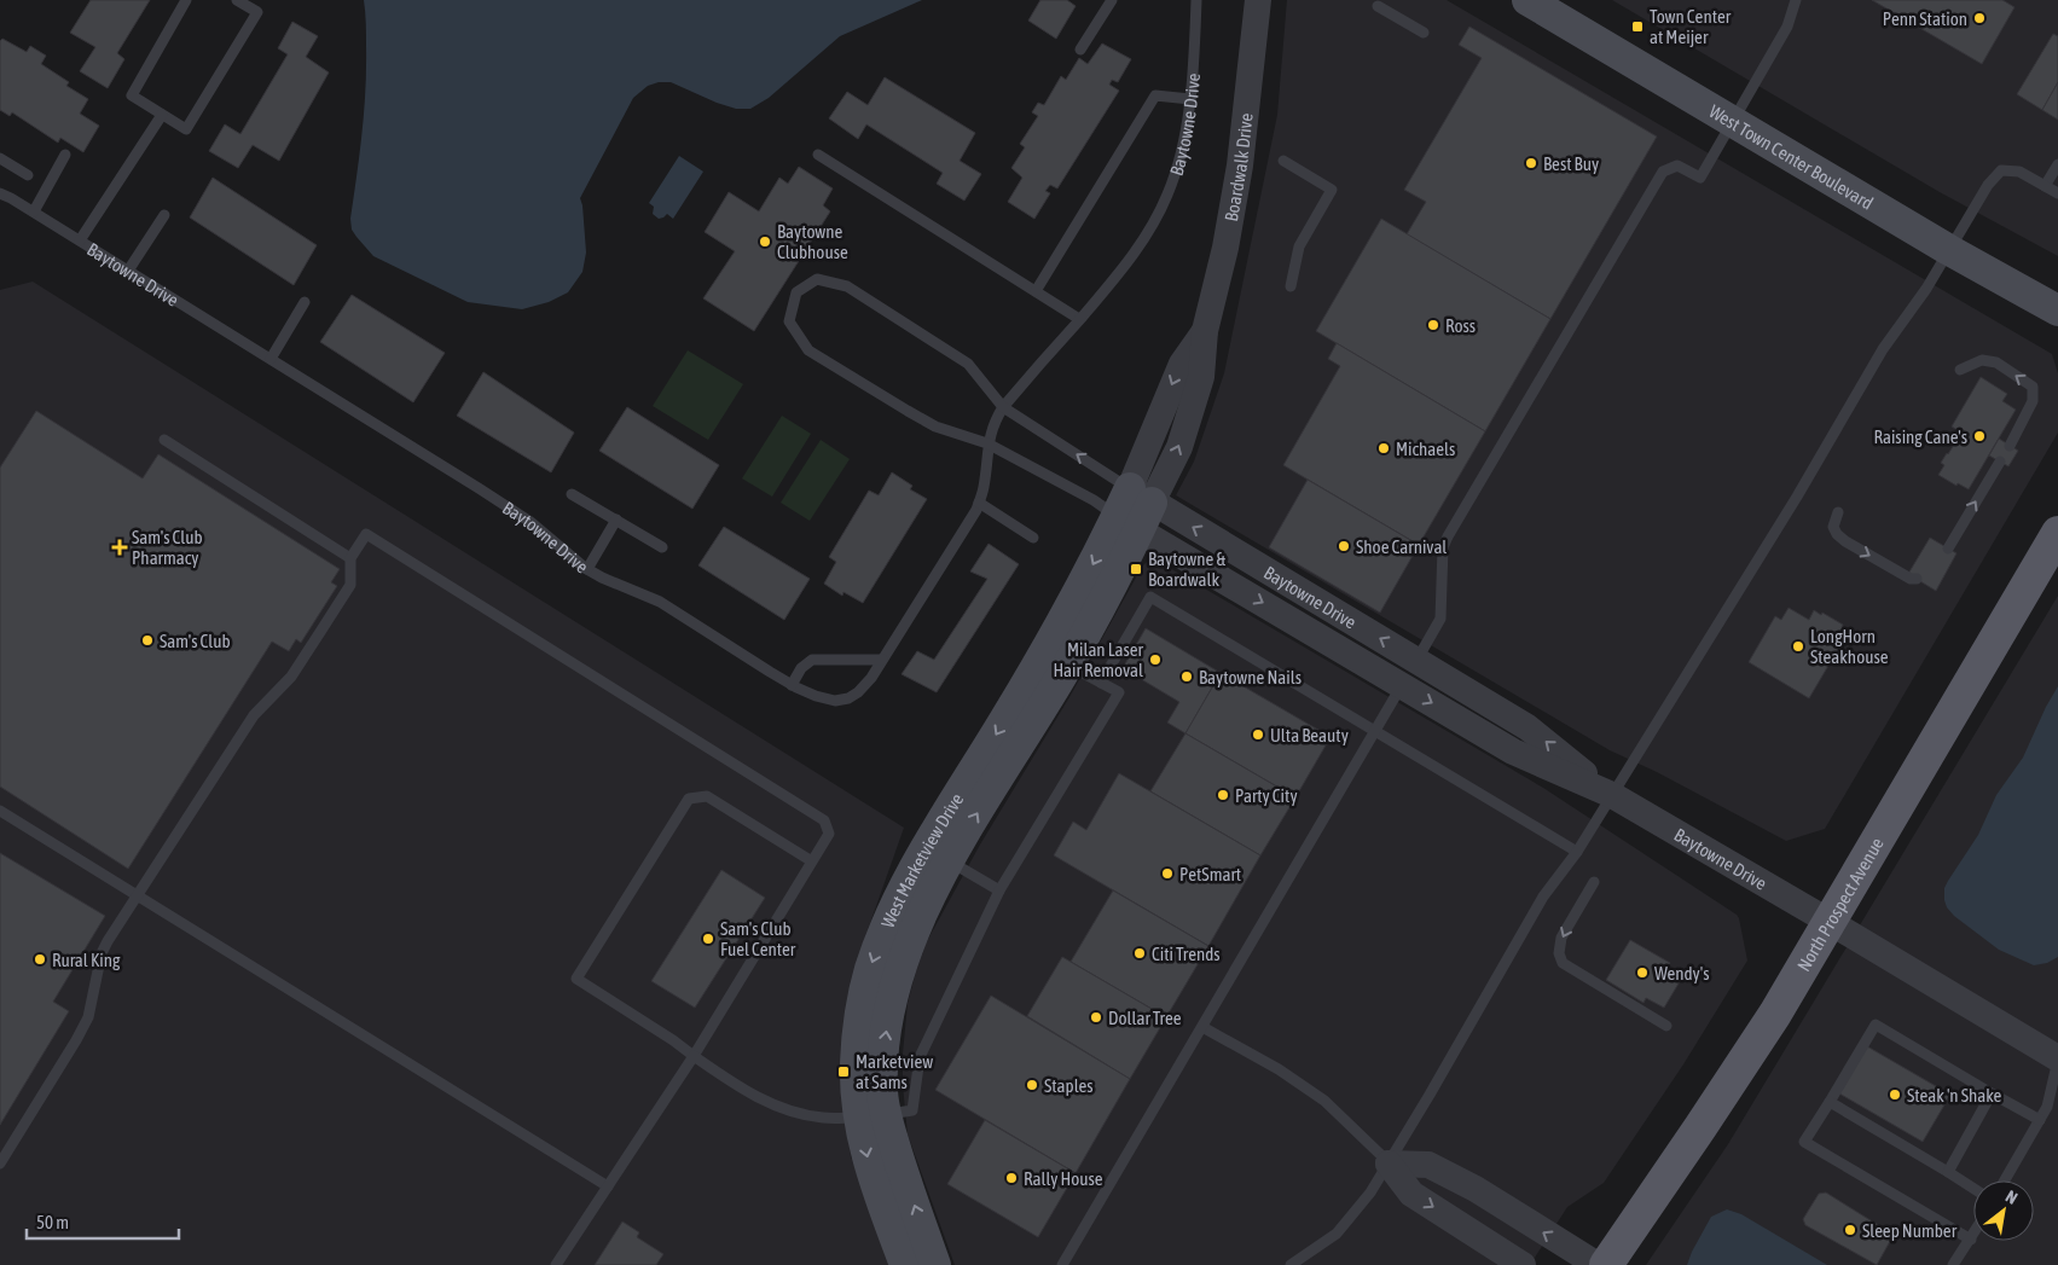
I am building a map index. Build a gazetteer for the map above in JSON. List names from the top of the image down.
{
  "streets": {
    "main road": ["West Town Center Boulevard", "West Marketview Drive", "North Prospect Avenue"],
    "street": ["Baytowne Drive", "Boardwalk Drive"]
  },
  "crossings": [
    ["Baytowne Drive", "Boardwalk Drive"],
    ["Baytowne Drive", "West Marketview Drive"],
    ["Baytowne Drive", "North Prospect Avenue"],
    ["Boardwalk Drive", "West Marketview Drive"]
  ],
  "places": {
    "other": [
      "Penn Station",
      "Best Buy",
      "Baytowne Clubhouse",
      "Ross",
      "Raising Cane's",
      "Michaels",
      "Shoe Carnival",
      "Sam's Club",
      "LongHorn Steakhouse",
      "Milan Laser Hair Removal",
      "Baytowne Nails",
      "Ulta Beauty",
      "Party City",
      "PetSmart",
      "Sam's Club Fuel Center",
      "Citi Trends",
      "Rural King",
      "Wendy's",
      "Dollar Tree",
      "Staples",
      "Steak 'n Shake",
      "Rally House",
      "Sleep Number"
    ],
    "transit": ["Town Center at Meijer", "Baytowne & Boardwalk", "Marketview at Sams"],
    "health": ["Sam's Club Pharmacy"]
  },
  "scale_bar": "50 m",
  "north": "top right"
}
